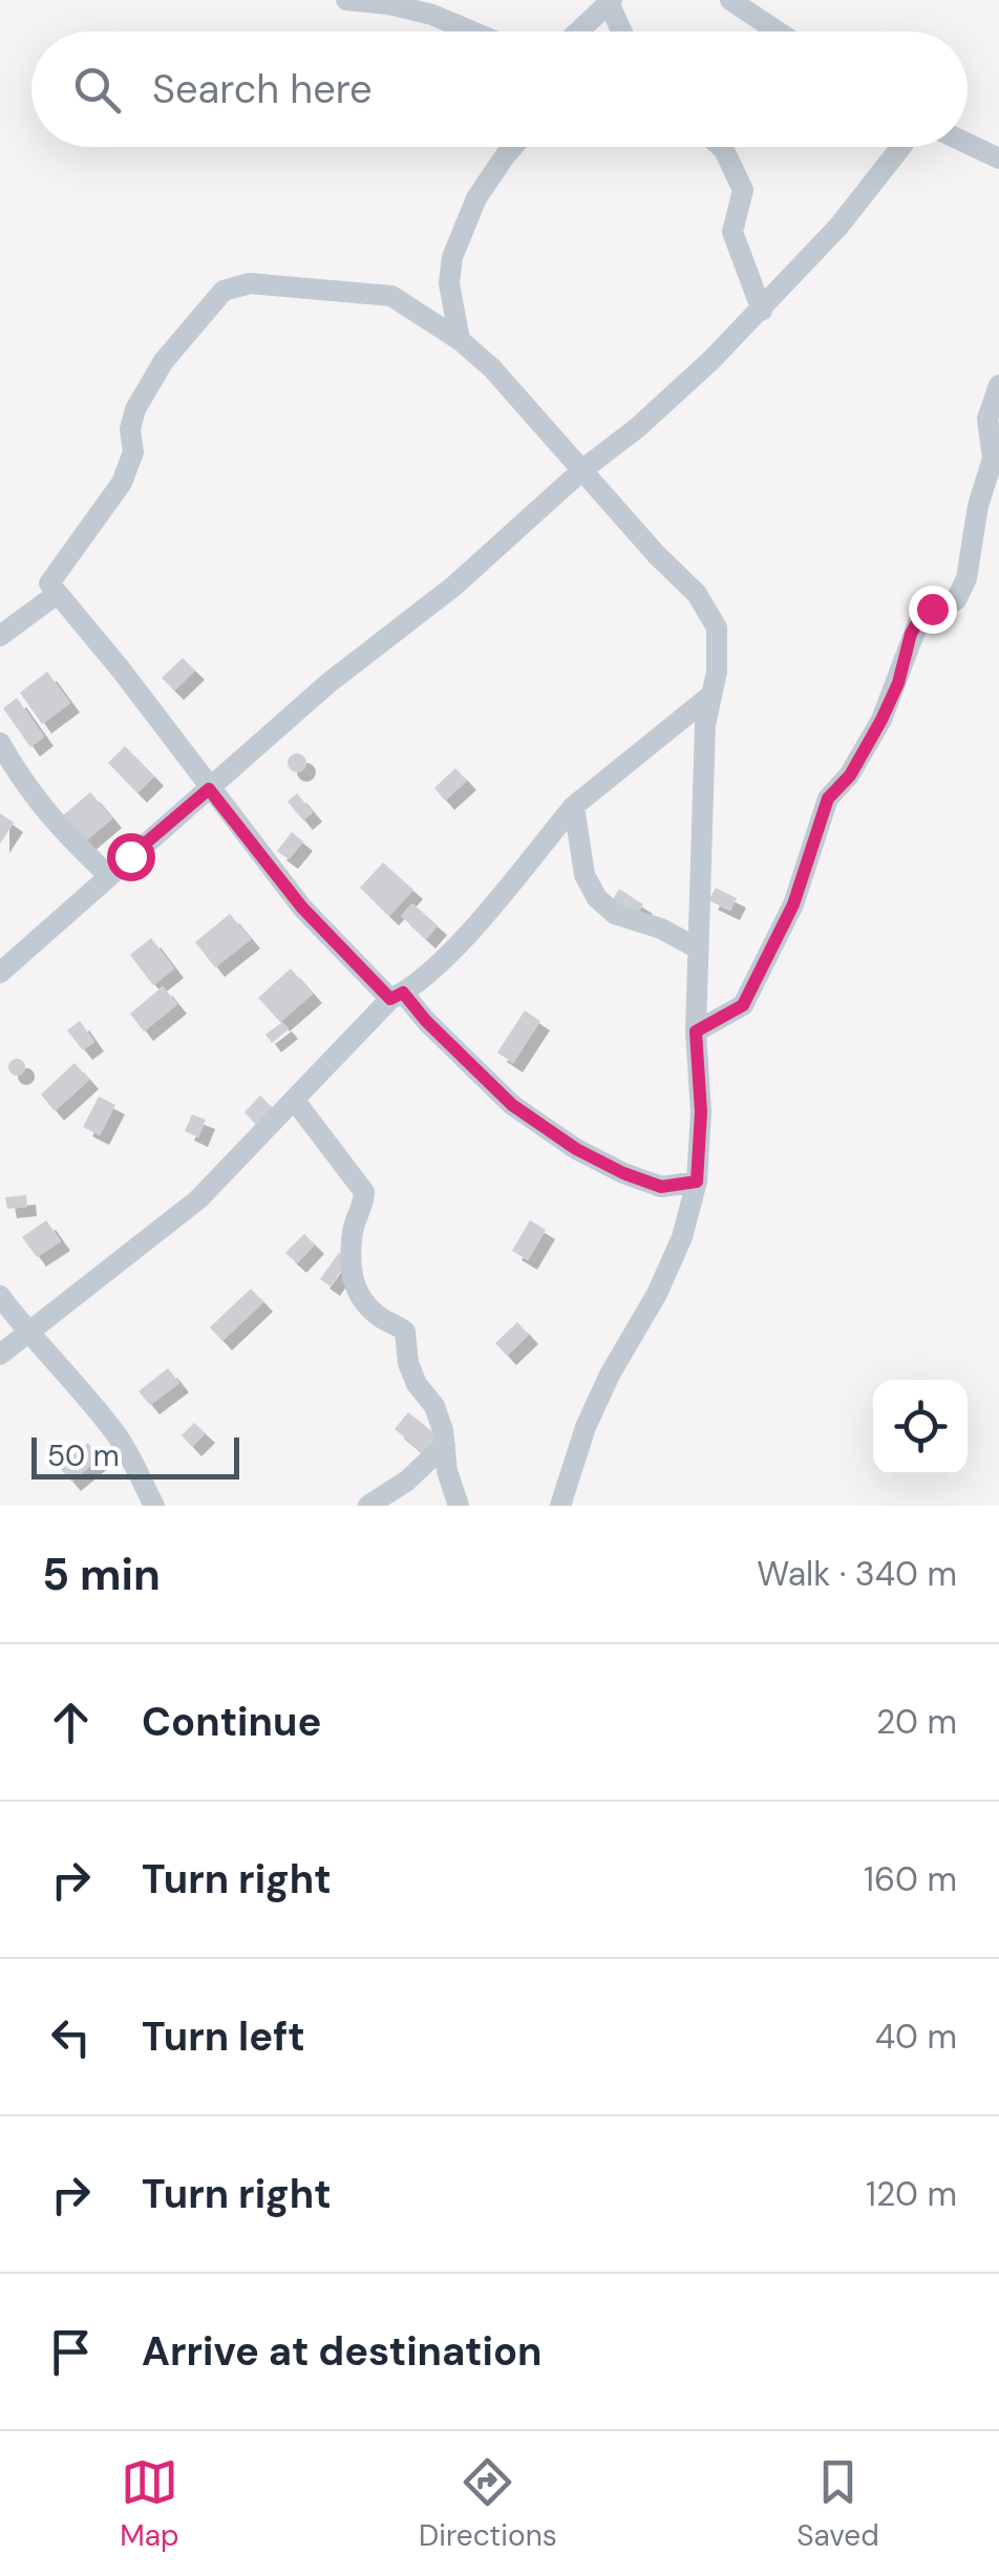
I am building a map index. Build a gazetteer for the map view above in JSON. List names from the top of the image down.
{
  "scale_bar": "50 m",
  "page": {
    "search": "Search here",
    "scale": "50 m",
    "heading": ["5 min", "Walk · 340 m"],
    "list": [
      ["Continue", "20 m"],
      ["Turn right", "160 m"],
      ["Turn left", "40 m"],
      ["Turn right", "120 m"],
      "Arrive at destination"
    ],
    "nav": ["Map", "Directions", "Saved"]
  }
}
